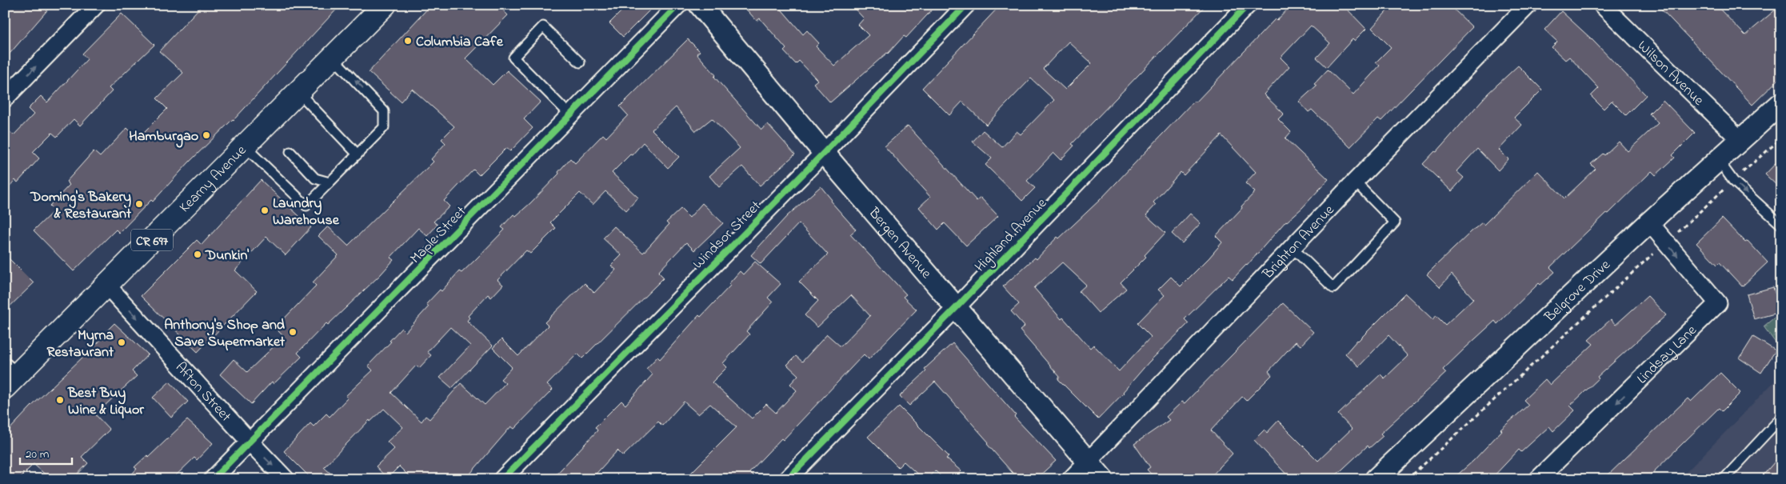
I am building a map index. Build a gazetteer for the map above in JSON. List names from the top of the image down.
{
  "streets": {
    "main road": ["Kearny Avenue", "CR 697"],
    "street": [
      "Wilson Avenue",
      "Maple Street",
      "Windsor Street",
      "Highland Avenue",
      "Brighton Avenue",
      "Bergen Avenue",
      "Belgrove Drive",
      "Lindsay Lane",
      "Afton Street"
    ]
  },
  "crossings": [
    ["Wilson Avenue", "Belgrove Drive"],
    ["Kearny Avenue", "Afton Street"],
    ["Maple Street", "Afton Street"],
    ["Windsor Street", "Bergen Avenue"],
    ["Highland Avenue", "Bergen Avenue"],
    ["Brighton Avenue", "Bergen Avenue"],
    ["Belgrove Drive", "Lindsay Lane"]
  ],
  "one_way": ["Lindsay Lane", "Afton Street"],
  "places": [
    "Columbia Cafe",
    "Hamburgao",
    "Doming's Bakery & Restaurant",
    "Laundry Warehouse",
    "Dunkin'",
    "Anthony's Shop and Save Supermarket",
    "Myrna Restaurant",
    "Best Buy Wine & Liquor"
  ],
  "scale_bar": "20 m"
}
